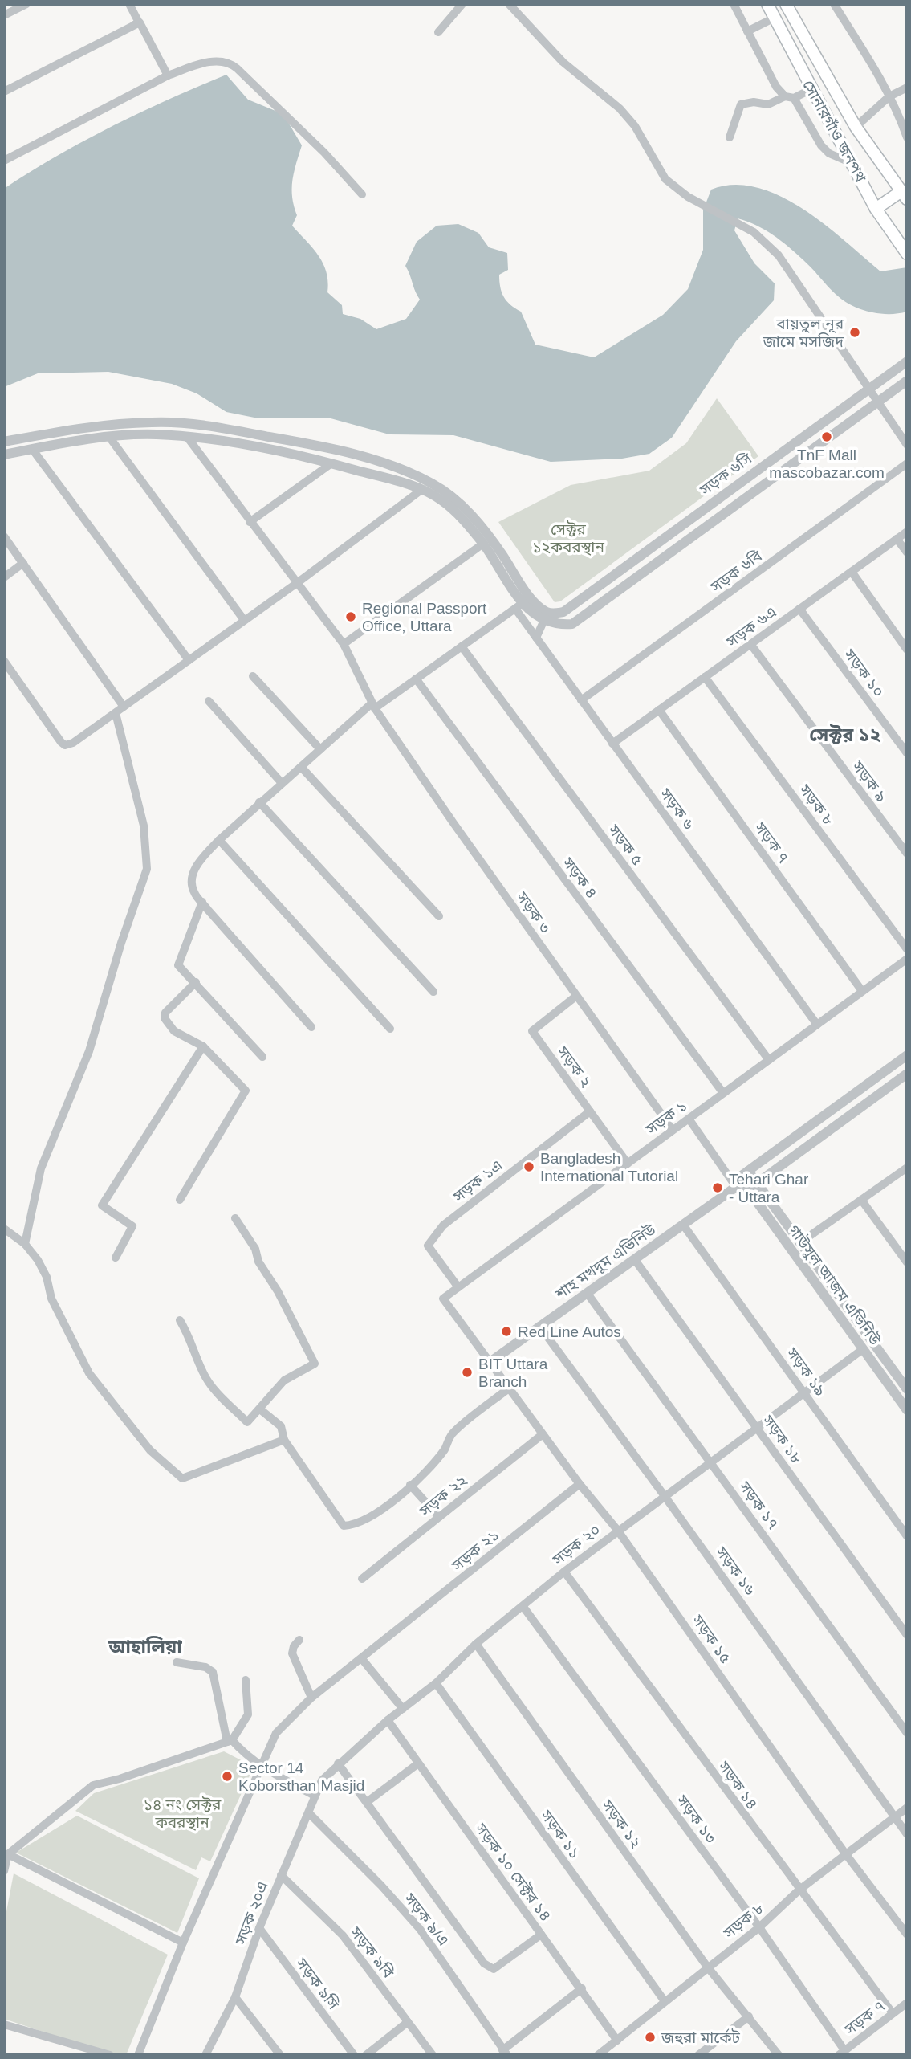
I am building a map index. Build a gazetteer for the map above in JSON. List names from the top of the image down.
{
  "streets": {
    "main road": ["সোনারগাঁও জনপথ"],
    "street": [
      "সড়ক ৬সি",
      "সড়ক ৬বি",
      "সড়ক ৬এ",
      "সড়ক ১০",
      "সড়ক ৯",
      "সড়ক ৮",
      "সড়ক ৬",
      "সড়ক ৭",
      "সড়ক ৫",
      "সড়ক ৪",
      "সড়ক ৩",
      "সড়ক ২",
      "সড়ক ১",
      "সড়ক ১এ",
      "শাহ মখদুম এভিনিউ",
      "গাউসুল আজম এভিনিউ",
      "সড়ক ১৯",
      "সড়ক ১৮",
      "সড়ক ২২",
      "সড়ক ১৭",
      "সড়ক ২০",
      "সড়ক ২১",
      "সড়ক ১৬",
      "সড়ক ১৫",
      "সড়ক ১৪",
      "সড়ক ১৩",
      "সড়ক ১২",
      "সড়ক ১১",
      "সড়ক ১০ সেক্টর ১৪",
      "সড়ক ২০এ",
      "সড়ক ৯/এ",
      "সড়ক ৯বি",
      "সড়ক ৯সি"
    ]
  },
  "crossings": [
    ["সড়ক ৬বি", "সড়ক ৬"],
    ["সড়ক ৬এ", "সড়ক ১০"],
    ["সড়ক ৬এ", "সড়ক ৯"],
    ["সড়ক ৬এ", "সড়ক ৮"],
    ["সড়ক ৬এ", "সড়ক ৬"],
    ["সড়ক ৬এ", "সড়ক ৭"],
    ["সড়ক ৮", "সড়ক ১৬"],
    ["সড়ক ৮", "সড়ক ১৫"],
    ["সড়ক ৮", "সড়ক ১৪"],
    ["সড়ক ৮", "সড়ক ১৩"],
    ["সড়ক ৮", "সড়ক ১২"],
    ["সড়ক ৮", "সড়ক ১১"],
    ["সড়ক ৮", "সড়ক ১০ সেক্টর ১৪"],
    ["সড়ক ৬", "সড়ক ১"],
    ["সড়ক ৭", "সড়ক ১"],
    ["সড়ক ৭", "সড়ক ১৪"],
    ["সড়ক ৭", "সড়ক ১৩"],
    ["সড়ক ৫", "সড়ক ১"],
    ["সড়ক ৪", "সড়ক ১"],
    ["সড়ক ৩", "সড়ক ২"],
    ["সড়ক ৩", "সড়ক ১"],
    ["সড়ক ২", "সড়ক ১"],
    ["সড়ক ২", "সড়ক ১এ"],
    ["সড়ক ১", "সড়ক ১এ"],
    ["সড়ক ১", "সড়ক ১৫"],
    ["শাহ মখদুম এভিনিউ", "গাউসুল আজম এভিনিউ"],
    ["শাহ মখদুম এভিনিউ", "সড়ক ১৯"],
    ["শাহ মখদুম এভিনিউ", "সড়ক ১৮"],
    ["শাহ মখদুম এভিনিউ", "সড়ক ১৭"],
    ["শাহ মখদুম এভিনিউ", "সড়ক ১৬"],
    ["শাহ মখদুম এভিনিউ", "সড়ক ১৫"],
    ["গাউসুল আজম এভিনিউ", "সড়ক ২০"],
    ["সড়ক ১৯", "সড়ক ২০"],
    ["সড়ক ১৮", "সড়ক ২০"],
    ["সড়ক ২২", "সড়ক ১৫"],
    ["সড়ক ১৭", "সড়ক ২০"],
    ["সড়ক ২০", "সড়ক ১৬"],
    ["সড়ক ২০", "সড়ক ১৫"],
    ["সড়ক ২০", "সড়ক ১৪"],
    ["সড়ক ২০", "সড়ক ১৩"],
    ["সড়ক ২০", "সড়ক ১২"],
    ["সড়ক ২০", "সড়ক ১১"],
    ["সড়ক ২০", "সড়ক ১০ সেক্টর ১৪"],
    ["সড়ক ২০", "সড়ক ২০এ"],
    ["সড়ক ২১", "সড়ক ১৫"],
    ["সড়ক ২০এ", "সড়ক ৯/এ"],
    ["সড়ক ২০এ", "সড়ক ৯বি"],
    ["সড়ক ২০এ", "সড়ক ৯সি"]
  ],
  "districts": ["সেক্টর ১২", "আহালিয়া"],
  "parks": ["সেক্টর ১২কবরস্থান", "১৪ নং সেক্টর কবরস্থান"],
  "places": [
    "বায়তুল নূর জামে মসজিদ",
    "TnF Mall mascobazar.com",
    "Regional Passport Office, Uttara",
    "Bangladesh International Tutorial",
    "Tehari Ghar - Uttara",
    "Red Line Autos",
    "BIT Uttara Branch",
    "Sector 14 Koborsthan Masjid",
    "জহুরা মার্কেট"
  ]
}
